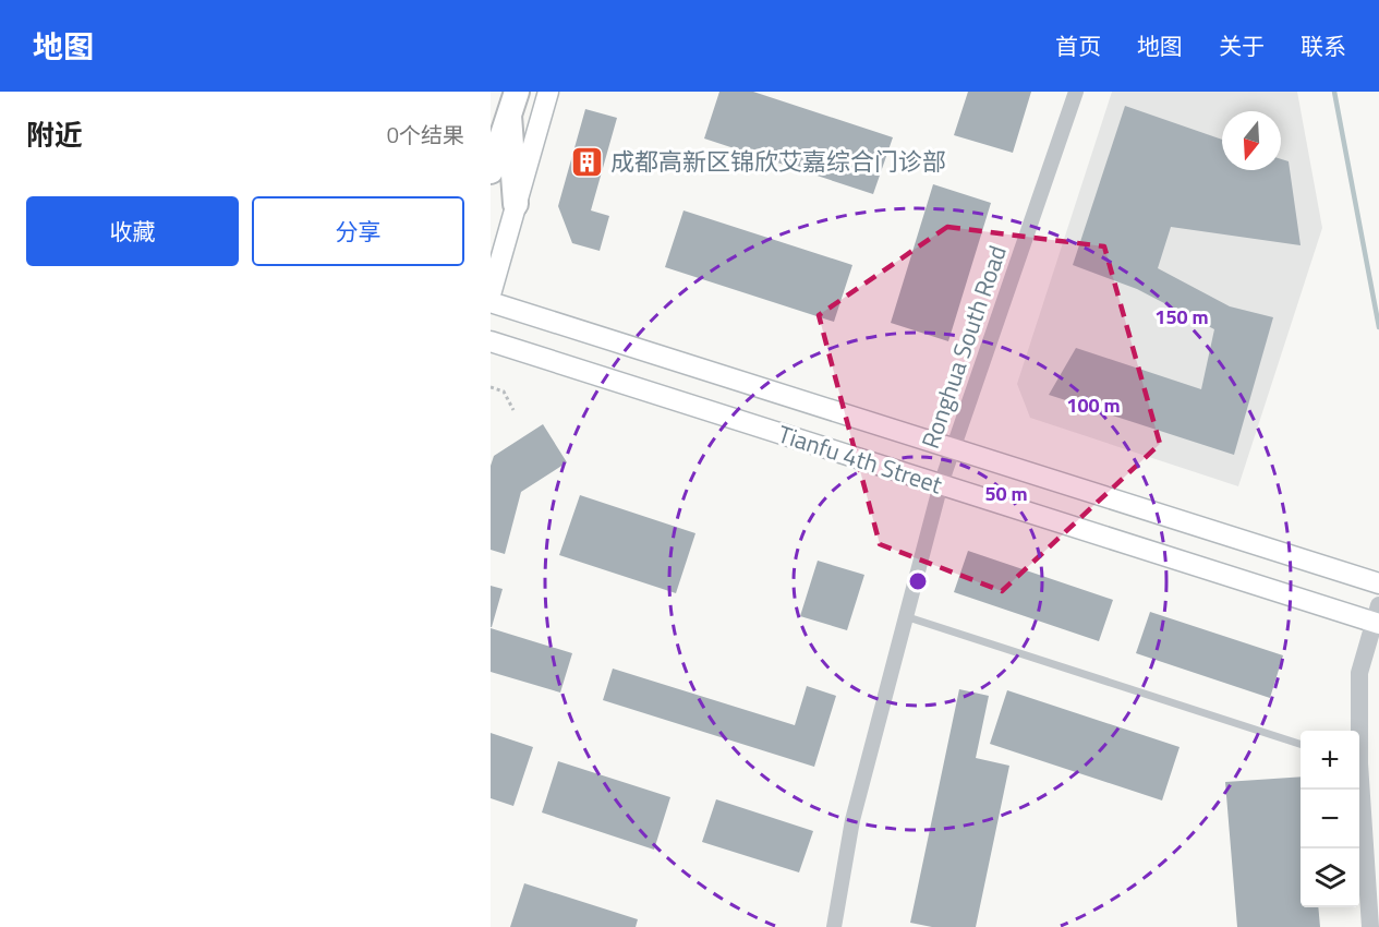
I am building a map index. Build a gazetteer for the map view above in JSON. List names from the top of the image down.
{
  "streets": {
    "main road": ["Tianfu 4th Street"],
    "street": ["Ronghua South Road"]
  },
  "crossings": [
    ["Ronghua South Road", "Tianfu 4th Street"]
  ],
  "places": {
    "building": ["成都高新区锦欣艾嘉综合门诊部"]
  },
  "north": "bottom",
  "page": {
    "header": "地图",
    "nav": [
      "首页",
      "地图",
      "关于",
      "联系"
    ],
    "heading": ["附近", "0个结果"],
    "buttons": ["收藏", "分享"],
    "map_buttons": ["+", "−"]
  },
  "rings": ["150 m", "100 m", "50 m"]
}
